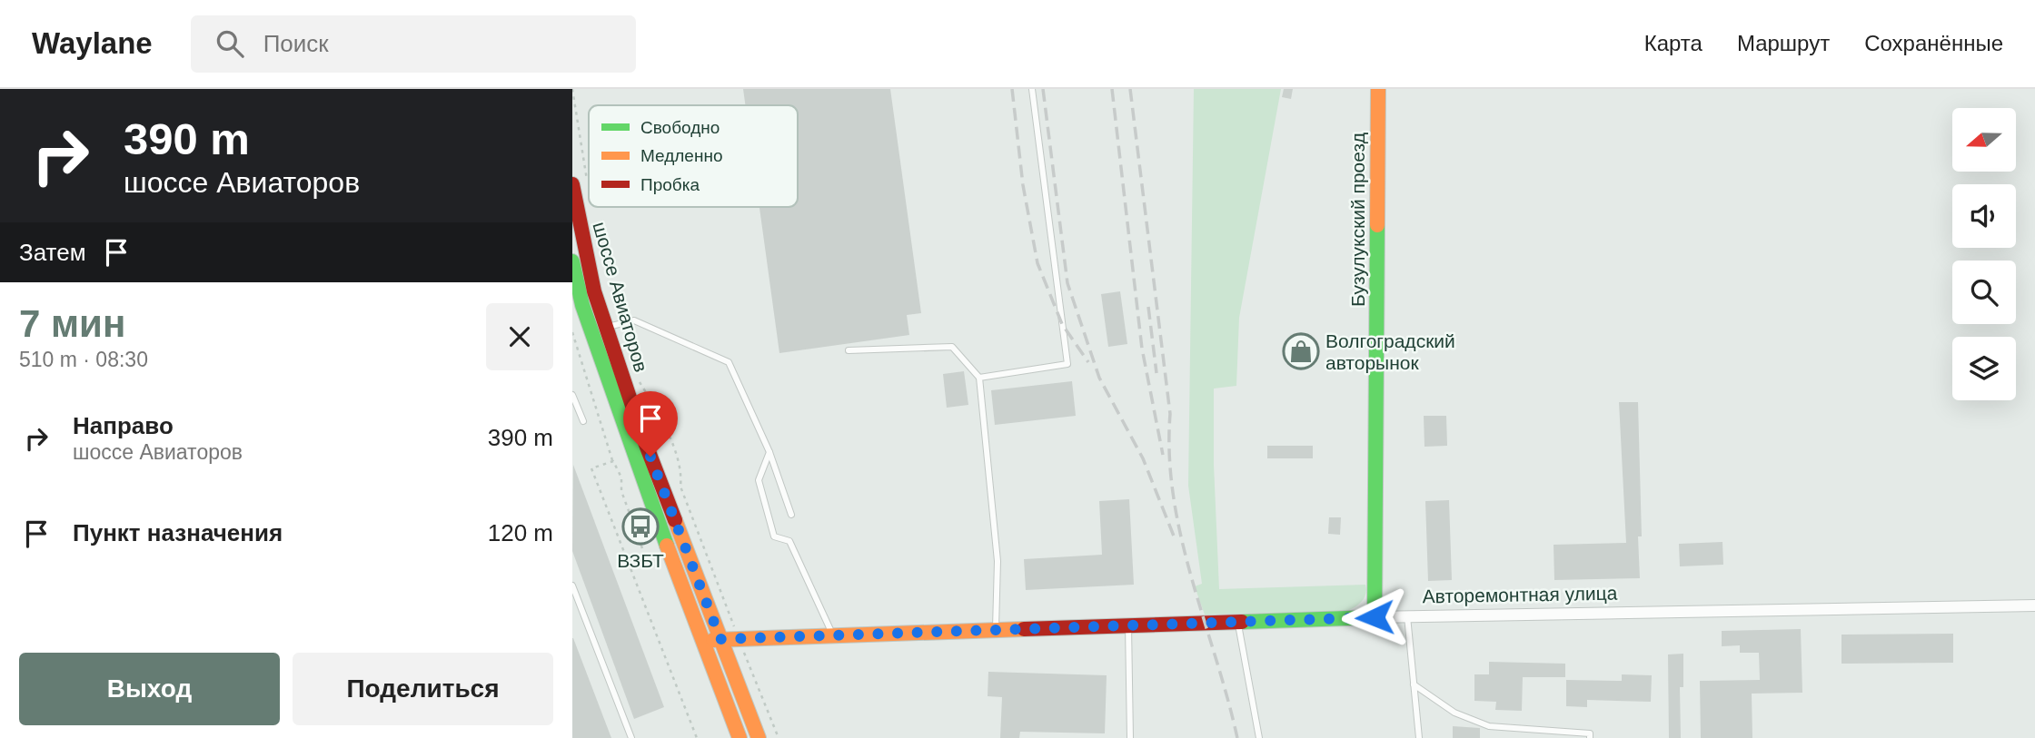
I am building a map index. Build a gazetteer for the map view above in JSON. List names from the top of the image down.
{
  "streets": {
    "main road": ["Бузулукский проезд", "шоссе Авиаторов", "Авторемонтная улица"]
  },
  "crossings": [
    ["Бузулукский проезд", "Авторемонтная улица"],
    ["шоссе Авиаторов", "Авторемонтная улица"]
  ],
  "places": {
    "shop": ["Волгоградский авторынок"],
    "bus stop": ["ВЗБТ"]
  },
  "legend": ["Свободно", "Медленно", "Пробка"],
  "north": "left",
  "page": {
    "header": "Waylane",
    "search": "Поиск",
    "nav": ["Карта", "Маршрут", "Сохранённые"],
    "turn": ["390 m", "шоссе Авиаторов"],
    "then": "Затем",
    "heading": ["7 мин", "510 m · 08:30"],
    "list": [
      {
        "name": "Направо",
        "note": "шоссе Авиаторов",
        "value": "390 m"
      },
      {
        "name": "Пункт назначения",
        "value": "120 m"
      }
    ],
    "buttons": ["Выход", "Поделиться"]
  }
}
